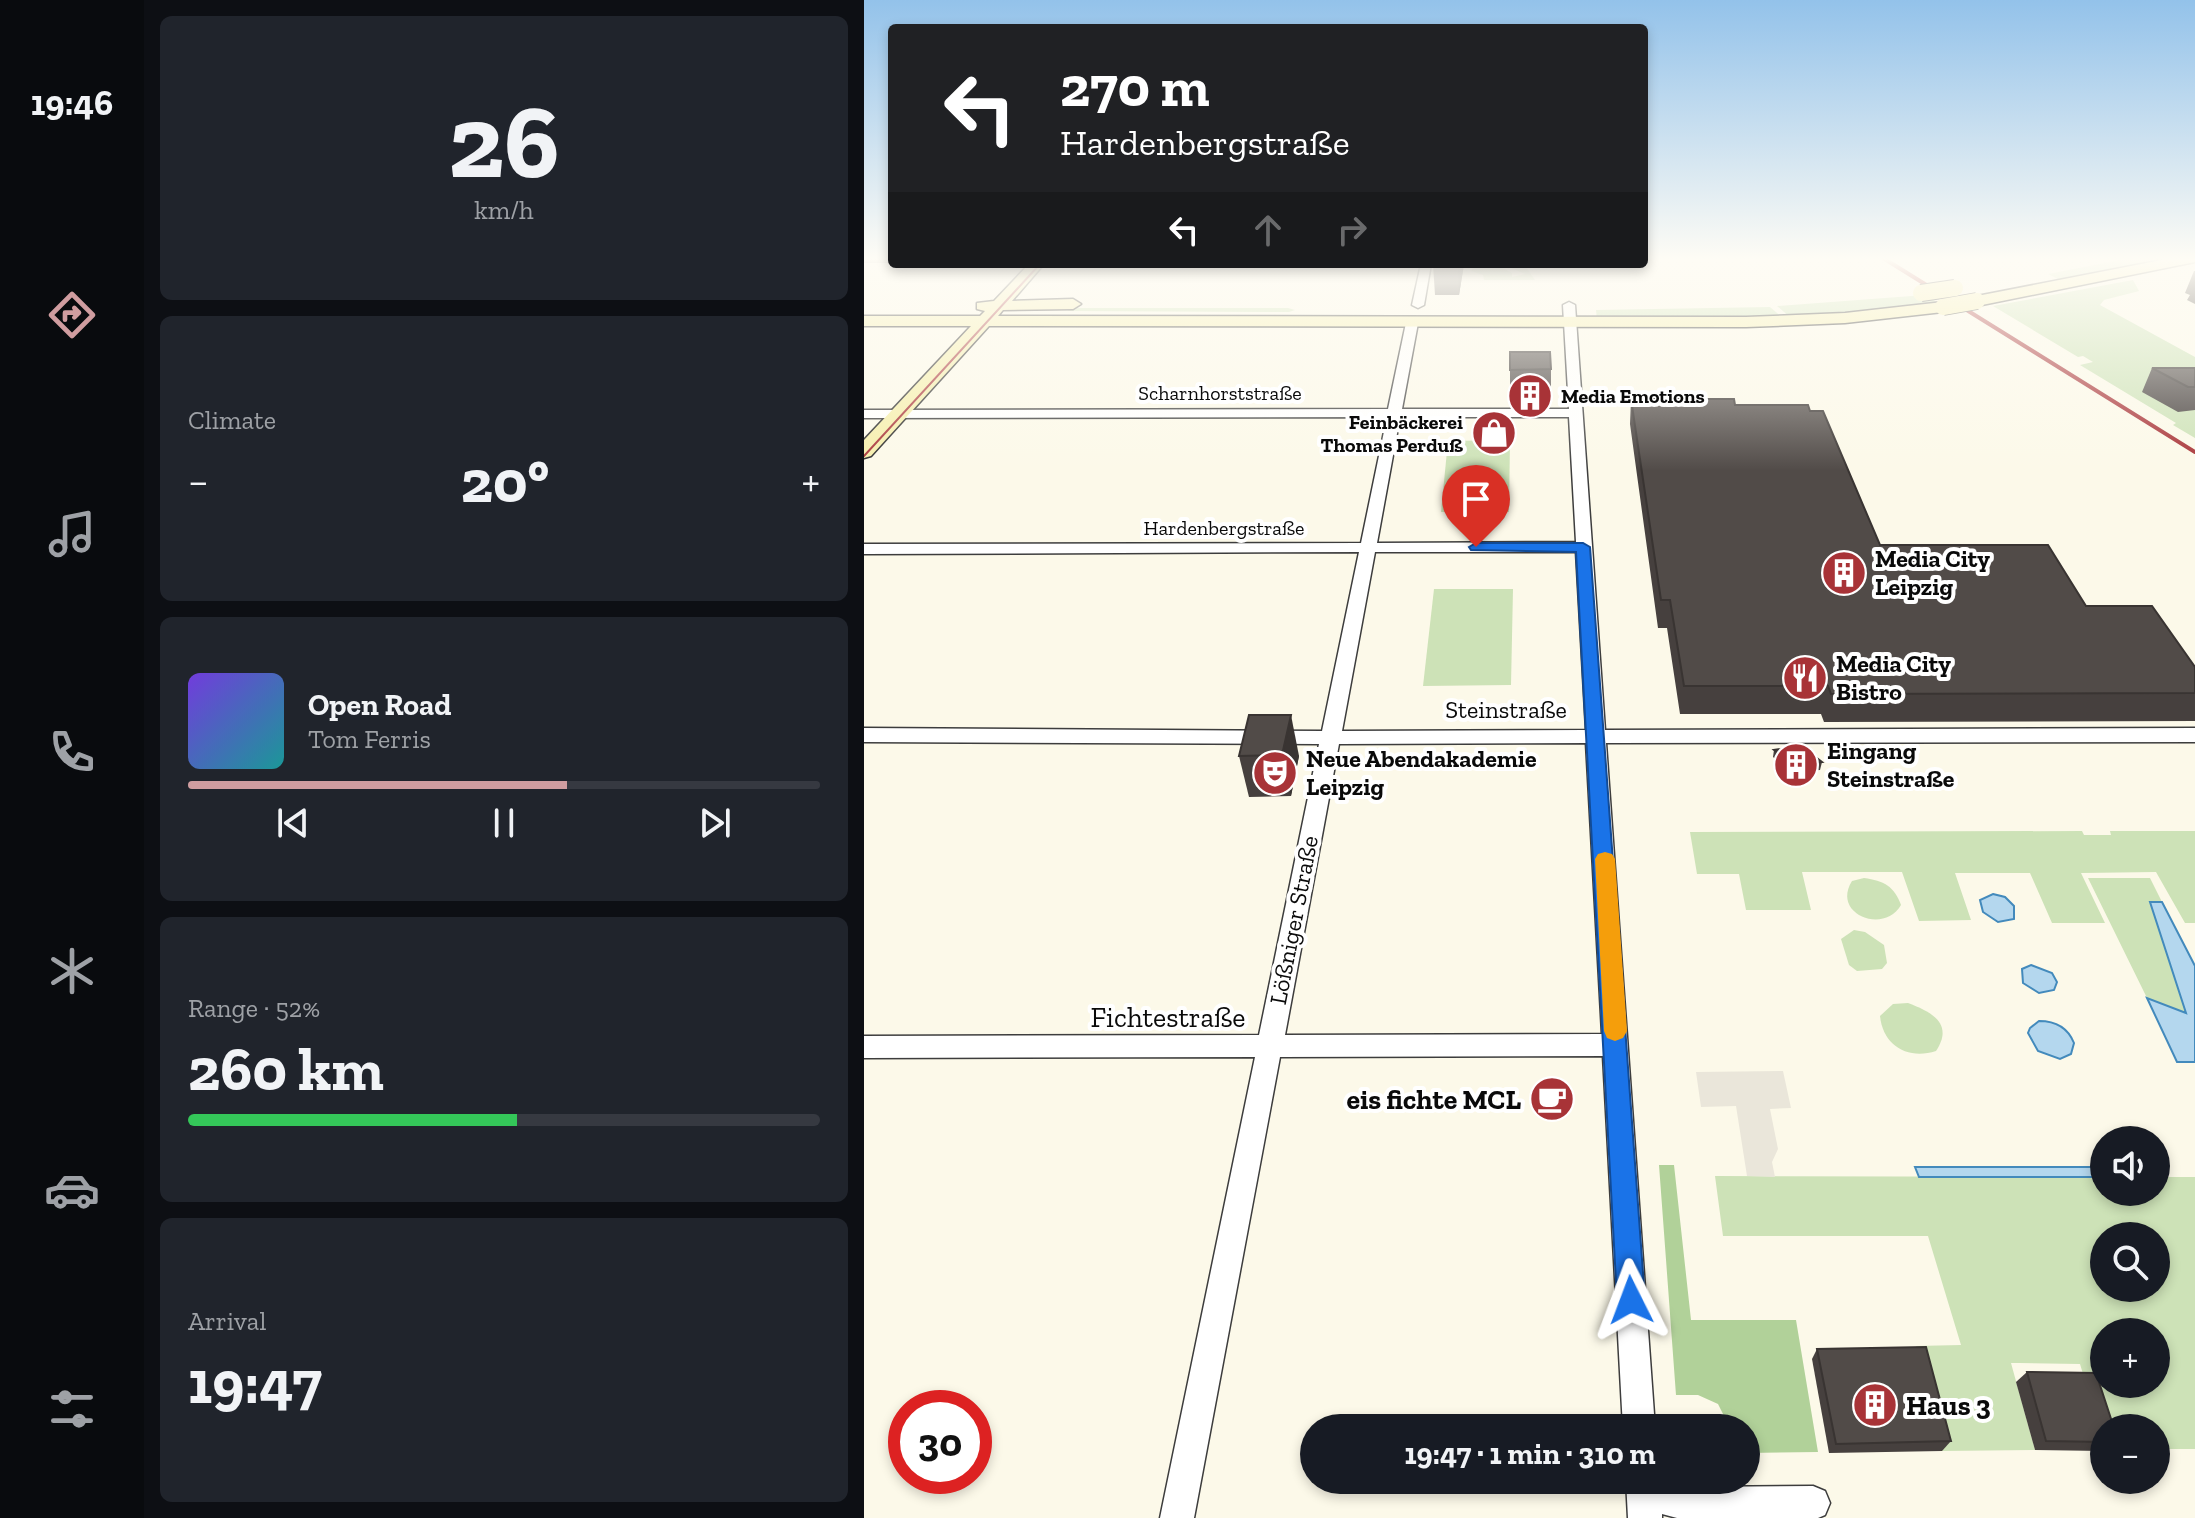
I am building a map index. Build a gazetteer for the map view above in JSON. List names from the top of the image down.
{
  "streets": {
    "street": [
      "Scharnhorststraße",
      "Hardenbergstraße",
      "Steinstraße",
      "Lößniger Straße",
      "Fichtestraße"
    ]
  },
  "crossings": [
    ["Scharnhorststraße", "Lößniger Straße"],
    ["Hardenbergstraße", "Lößniger Straße"],
    ["Steinstraße", "Lößniger Straße"],
    ["Lößniger Straße", "Fichtestraße"]
  ],
  "places": {
    "building": [
      "Media Emotions",
      "Media City Leipzig",
      "Eingang Steinstraße",
      "Haus 3"
    ],
    "shop": ["Feinbäckerei Thomas Perduß"],
    "restaurant": ["Media City Bistro"],
    "theatre": ["Neue Abendakademie Leipzig"],
    "cafe": ["eis fichte MCL"]
  },
  "page": {
    "tabs": "19:46",
    "tile": [
      ["26", "km/h"],
      "Climate",
      ["Range · 52%", "260 km"],
      ["Arrival", "19:47"]
    ],
    "turn": ["270 m", "Hardenbergstraße"],
    "heat": ["−", "20°", "+"],
    "song": ["Open Road", "Tom Ferris"],
    "map_buttons": ["+", "−"],
    "limit": "30",
    "trip": "19:47 · 1 min · 310 m"
  }
}
